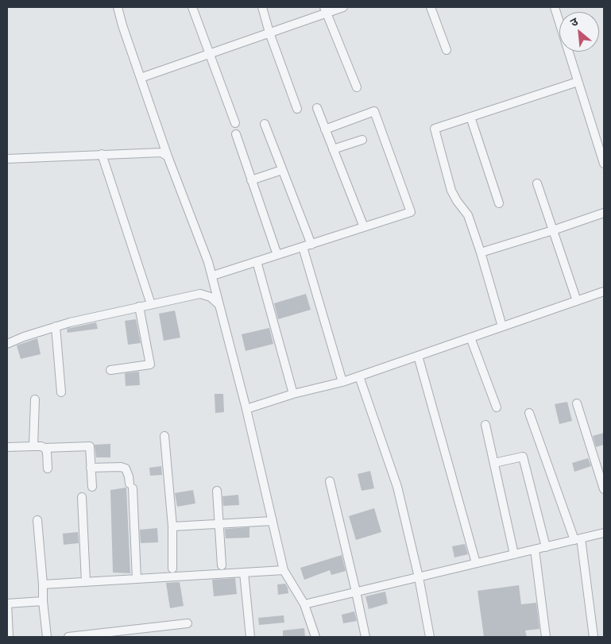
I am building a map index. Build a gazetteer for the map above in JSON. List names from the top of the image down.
{
  "north": "top left"
}
